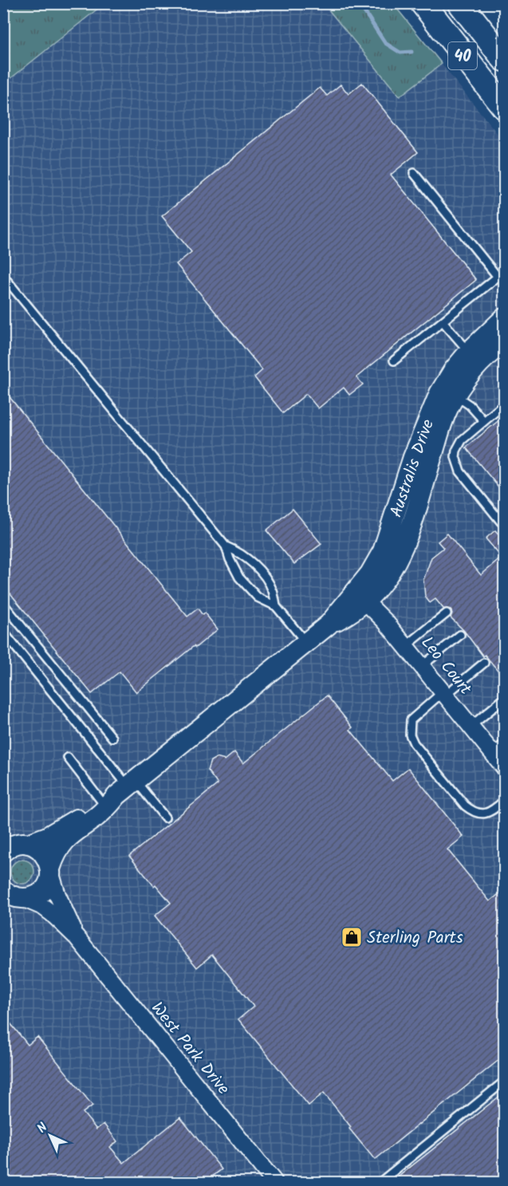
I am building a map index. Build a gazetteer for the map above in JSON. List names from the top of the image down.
{
  "streets": {
    "main road": ["40"],
    "street": ["Australis Drive", "Leo Court", "West Park Drive"]
  },
  "crossings": [
    ["Australis Drive", "Leo Court"],
    ["Australis Drive", "West Park Drive"]
  ],
  "places": {
    "shop": ["Sterling Parts"]
  },
  "north": "top left"
}
